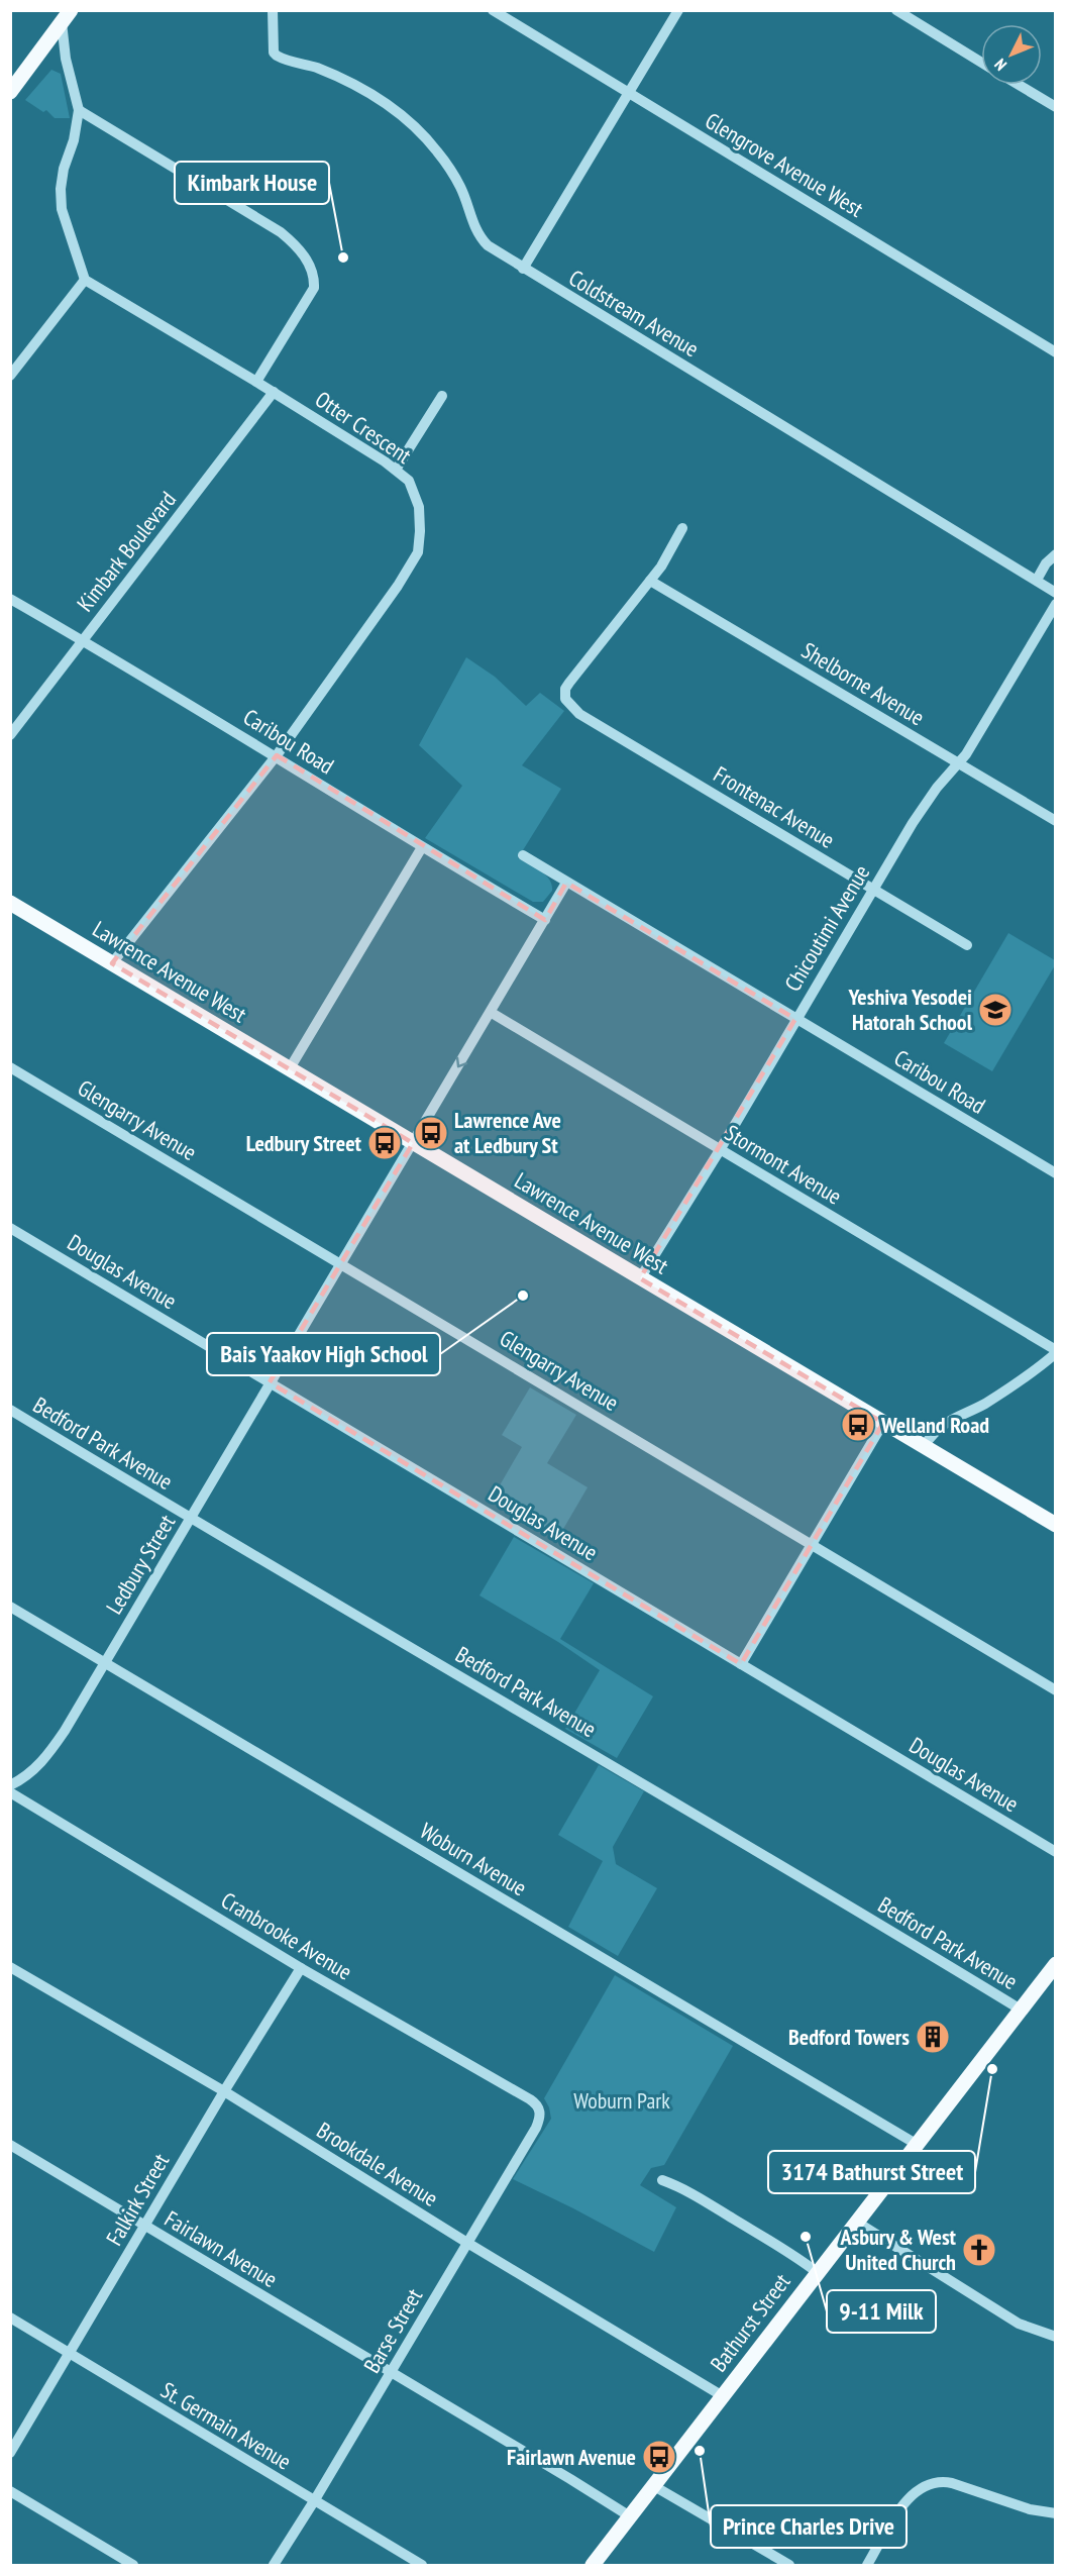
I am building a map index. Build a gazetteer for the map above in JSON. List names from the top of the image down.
{
  "streets": {
    "main road": ["Lawrence Avenue West", "Bathurst Street"],
    "street": [
      "Glengrove Avenue West",
      "Coldstream Avenue",
      "Otter Crescent",
      "Kimbark Boulevard",
      "Shelborne Avenue",
      "Caribou Road",
      "Frontenac Avenue",
      "Chicoutimi Avenue",
      "Glengarry Avenue",
      "Stormont Avenue",
      "Douglas Avenue",
      "Bedford Park Avenue",
      "Ledbury Street",
      "Woburn Avenue",
      "Cranbrooke Avenue",
      "Brookdale Avenue",
      "Falkirk Street",
      "Fairlawn Avenue",
      "Barse Street",
      "St. Germain Avenue"
    ]
  },
  "crossings": [
    ["Otter Crescent", "Kimbark Boulevard"],
    ["Otter Crescent", "Caribou Road"],
    ["Otter Crescent", "Lawrence Avenue West"],
    ["Kimbark Boulevard", "Caribou Road"],
    ["Shelborne Avenue", "Frontenac Avenue"],
    ["Shelborne Avenue", "Chicoutimi Avenue"],
    ["Caribou Road", "Chicoutimi Avenue"],
    ["Caribou Road", "Ledbury Street"],
    ["Frontenac Avenue", "Chicoutimi Avenue"],
    ["Chicoutimi Avenue", "Lawrence Avenue West"],
    ["Chicoutimi Avenue", "Stormont Avenue"],
    ["Lawrence Avenue West", "Ledbury Street"],
    ["Glengarry Avenue", "Ledbury Street"],
    ["Stormont Avenue", "Ledbury Street"],
    ["Douglas Avenue", "Ledbury Street"],
    ["Bedford Park Avenue", "Ledbury Street"],
    ["Bedford Park Avenue", "Bathurst Street"],
    ["Ledbury Street", "Woburn Avenue"],
    ["Woburn Avenue", "Bathurst Street"],
    ["Cranbrooke Avenue", "Falkirk Street"],
    ["Cranbrooke Avenue", "Barse Street"],
    ["Brookdale Avenue", "Falkirk Street"],
    ["Brookdale Avenue", "Bathurst Street"],
    ["Brookdale Avenue", "Barse Street"],
    ["Falkirk Street", "Fairlawn Avenue"],
    ["Falkirk Street", "St. Germain Avenue"],
    ["Fairlawn Avenue", "Bathurst Street"],
    ["Fairlawn Avenue", "Barse Street"],
    ["Barse Street", "St. Germain Avenue"]
  ],
  "parks": ["Woburn Park"],
  "places": {
    "other": [
      "Kimbark House",
      "Bais Yaakov High School",
      "3174 Bathurst Street",
      "9-11 Milk",
      "Prince Charles Drive"
    ],
    "school or university": ["Yeshiva Yesodei Hatorah School"],
    "bus stop": [
      "Lawrence Ave at Ledbury St",
      "Ledbury Street",
      "Welland Road",
      "Fairlawn Avenue"
    ],
    "building": ["Bedford Towers"],
    "church": ["Asbury & West United Church"]
  },
  "north": "bottom left"
}
